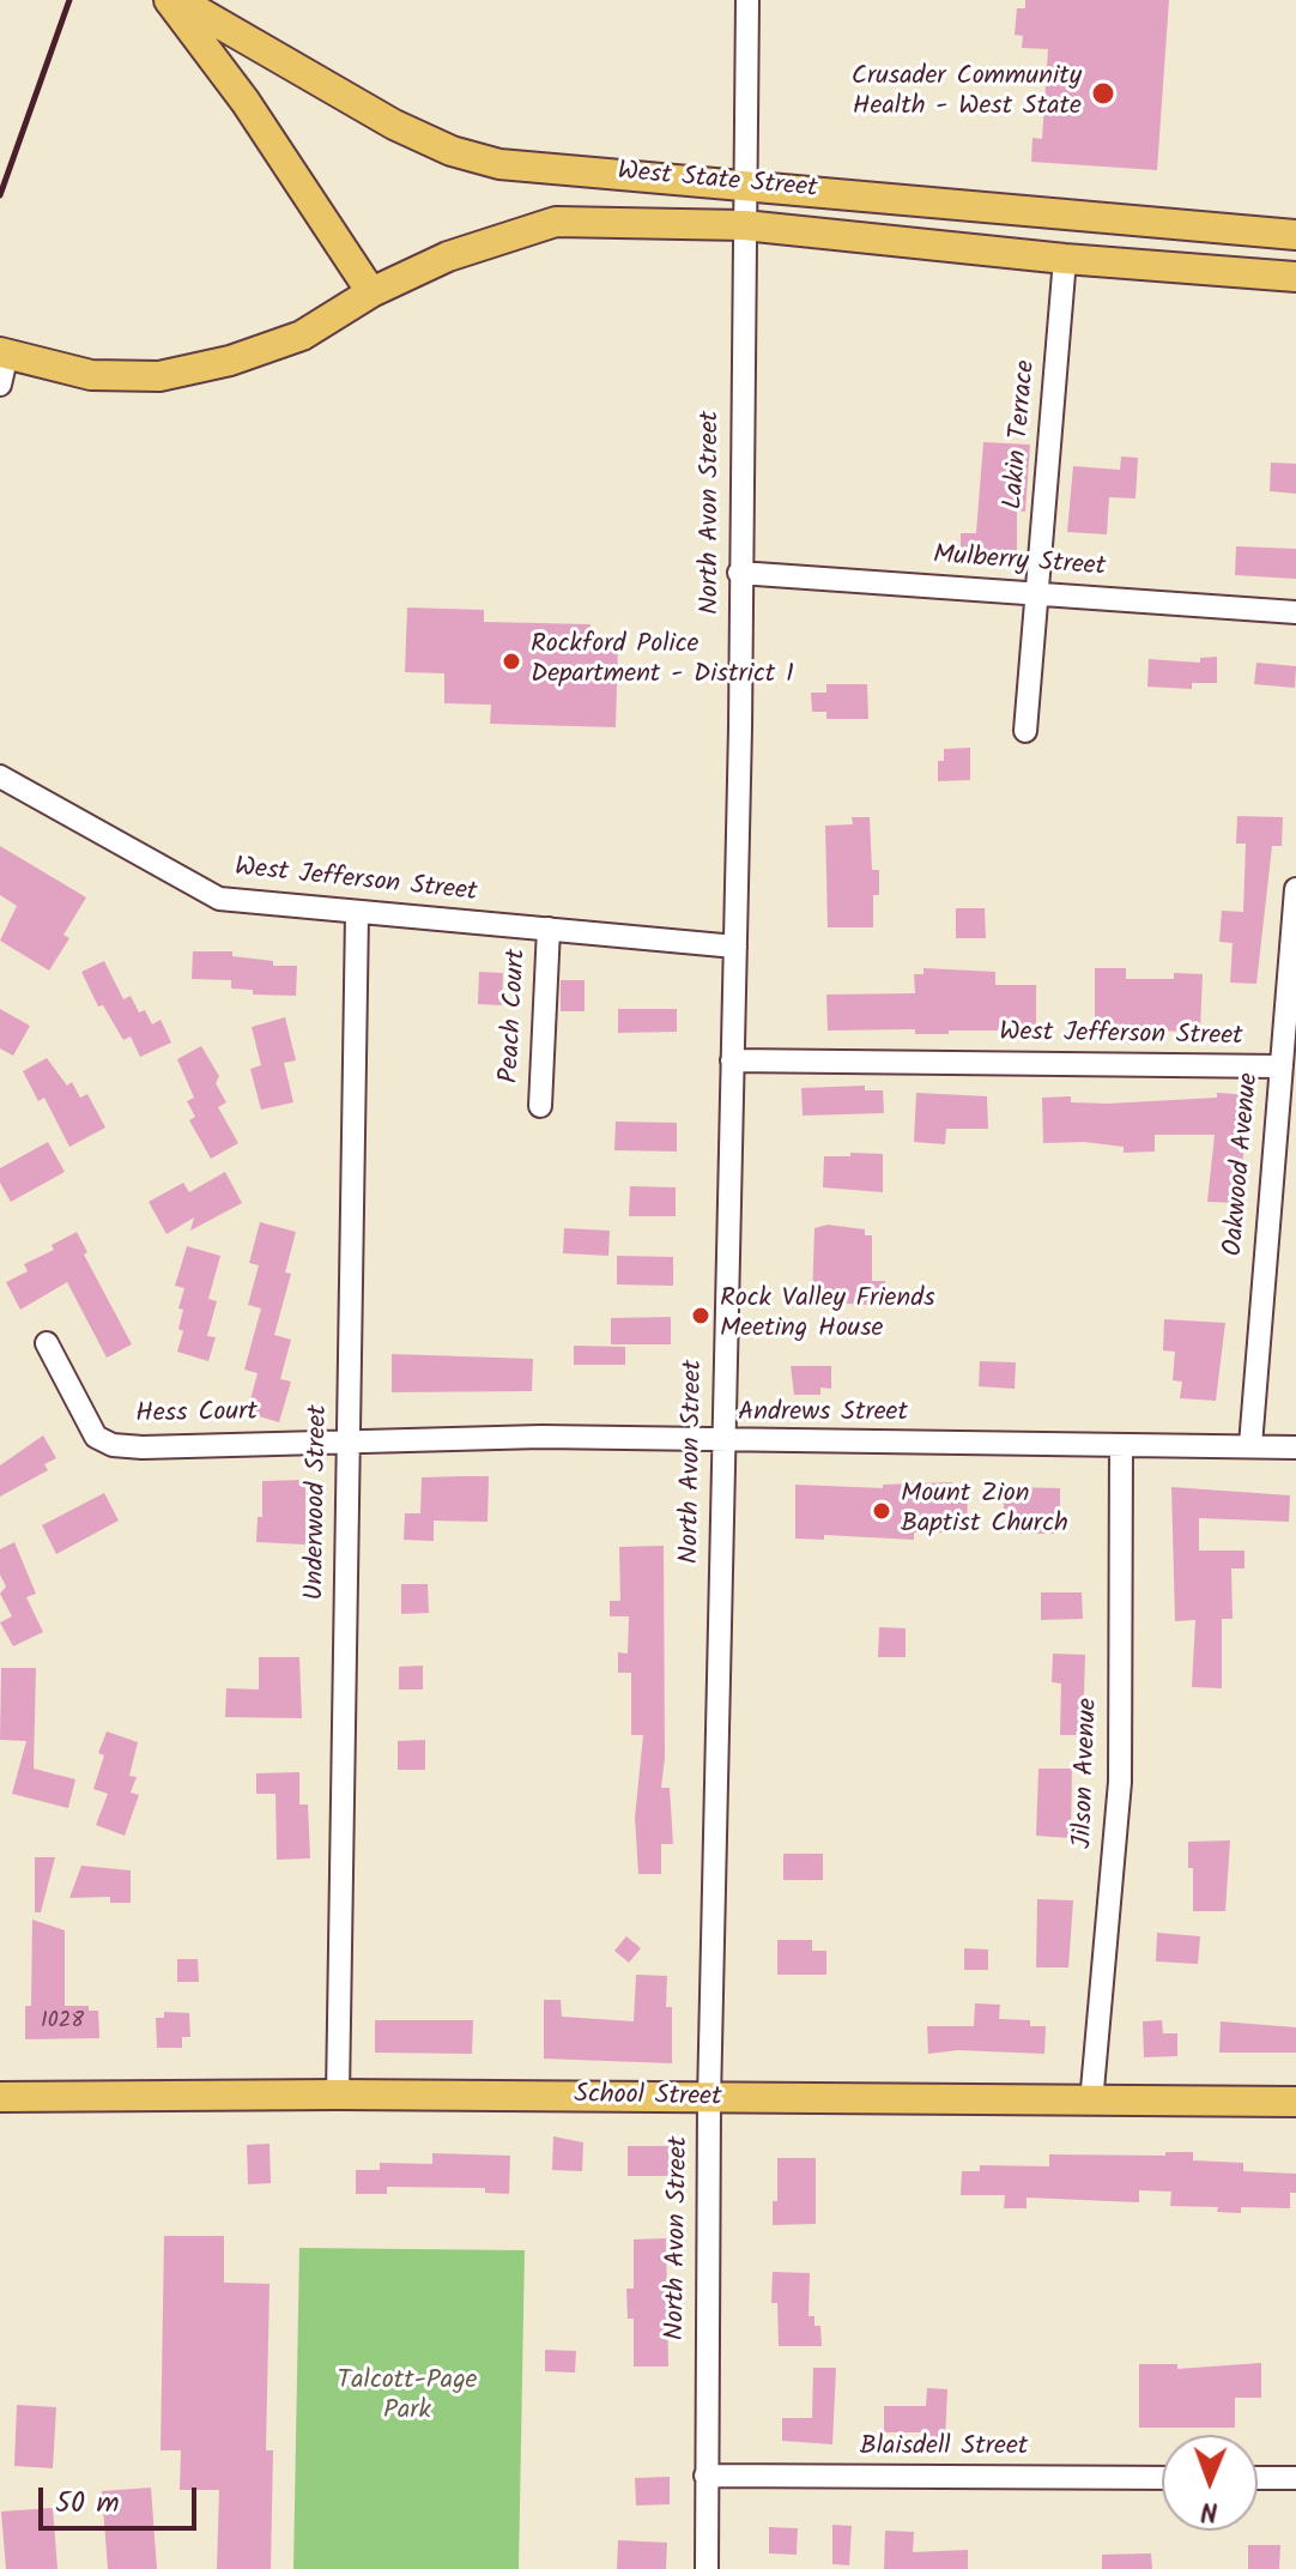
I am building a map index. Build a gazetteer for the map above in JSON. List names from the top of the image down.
{
  "streets": {
    "main road": ["West State Street", "School Street"],
    "street": [
      "Lakin Terrace",
      "North Avon Street",
      "Mulberry Street",
      "West Jefferson Street",
      "Peach Court",
      "Oakwood Avenue",
      "Andrews Street",
      "Hess Court",
      "Underwood Street",
      "Jilson Avenue",
      "Blaisdell Street"
    ]
  },
  "crossings": [
    ["West State Street", "Lakin Terrace"],
    ["West State Street", "North Avon Street"],
    ["Lakin Terrace", "Mulberry Street"],
    ["North Avon Street", "Mulberry Street"],
    ["North Avon Street", "West Jefferson Street"],
    ["North Avon Street", "Andrews Street"],
    ["North Avon Street", "School Street"],
    ["North Avon Street", "Blaisdell Street"],
    ["West Jefferson Street", "Peach Court"],
    ["West Jefferson Street", "Oakwood Avenue"],
    ["West Jefferson Street", "Underwood Street"],
    ["Oakwood Avenue", "Andrews Street"],
    ["Andrews Street", "Hess Court"],
    ["Andrews Street", "Underwood Street"],
    ["Andrews Street", "Jilson Avenue"],
    ["Hess Court", "Underwood Street"],
    ["Underwood Street", "School Street"],
    ["Jilson Avenue", "School Street"]
  ],
  "parks": ["Talcott-Page Park"],
  "places": [
    "Crusader Community Health - West State",
    "Rockford Police Department - District 1",
    "Rock Valley Friends Meeting House",
    "Mount Zion Baptist Church"
  ],
  "house_numbers": ["1028"],
  "scale_bar": "50 m",
  "north": "bottom"
}
